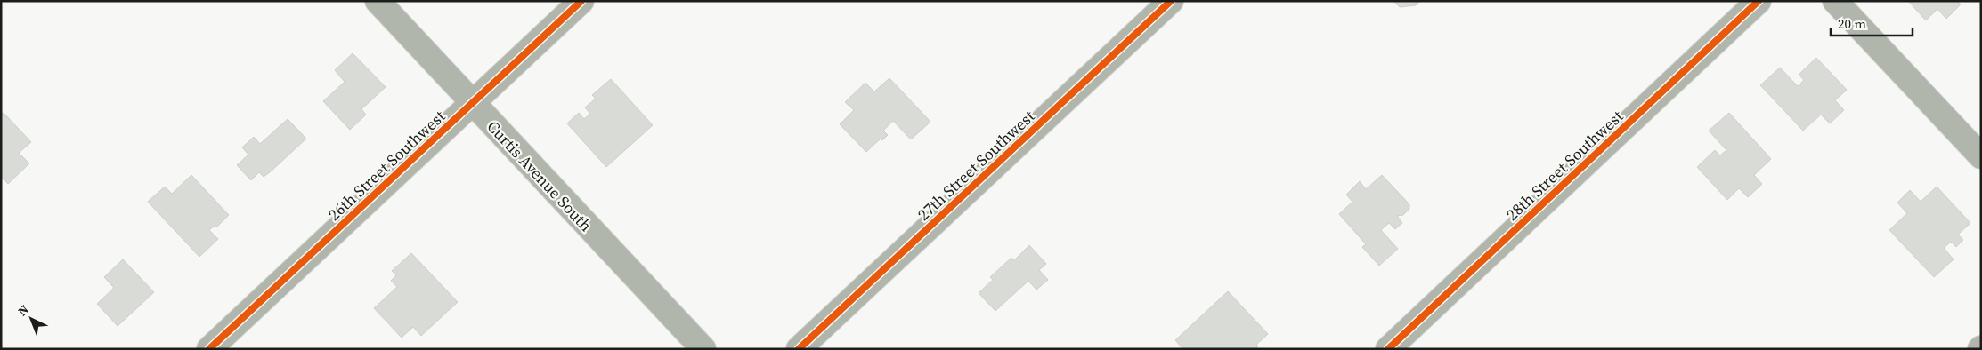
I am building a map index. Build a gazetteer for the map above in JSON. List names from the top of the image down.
{
  "streets": {
    "street": [
      "26th Street Southwest",
      "27th Street Southwest",
      "28th Street Southwest",
      "Curtis Avenue South"
    ]
  },
  "crossings": [
    ["26th Street Southwest", "Curtis Avenue South"]
  ],
  "scale_bar": "20 m",
  "north": "top left"
}
